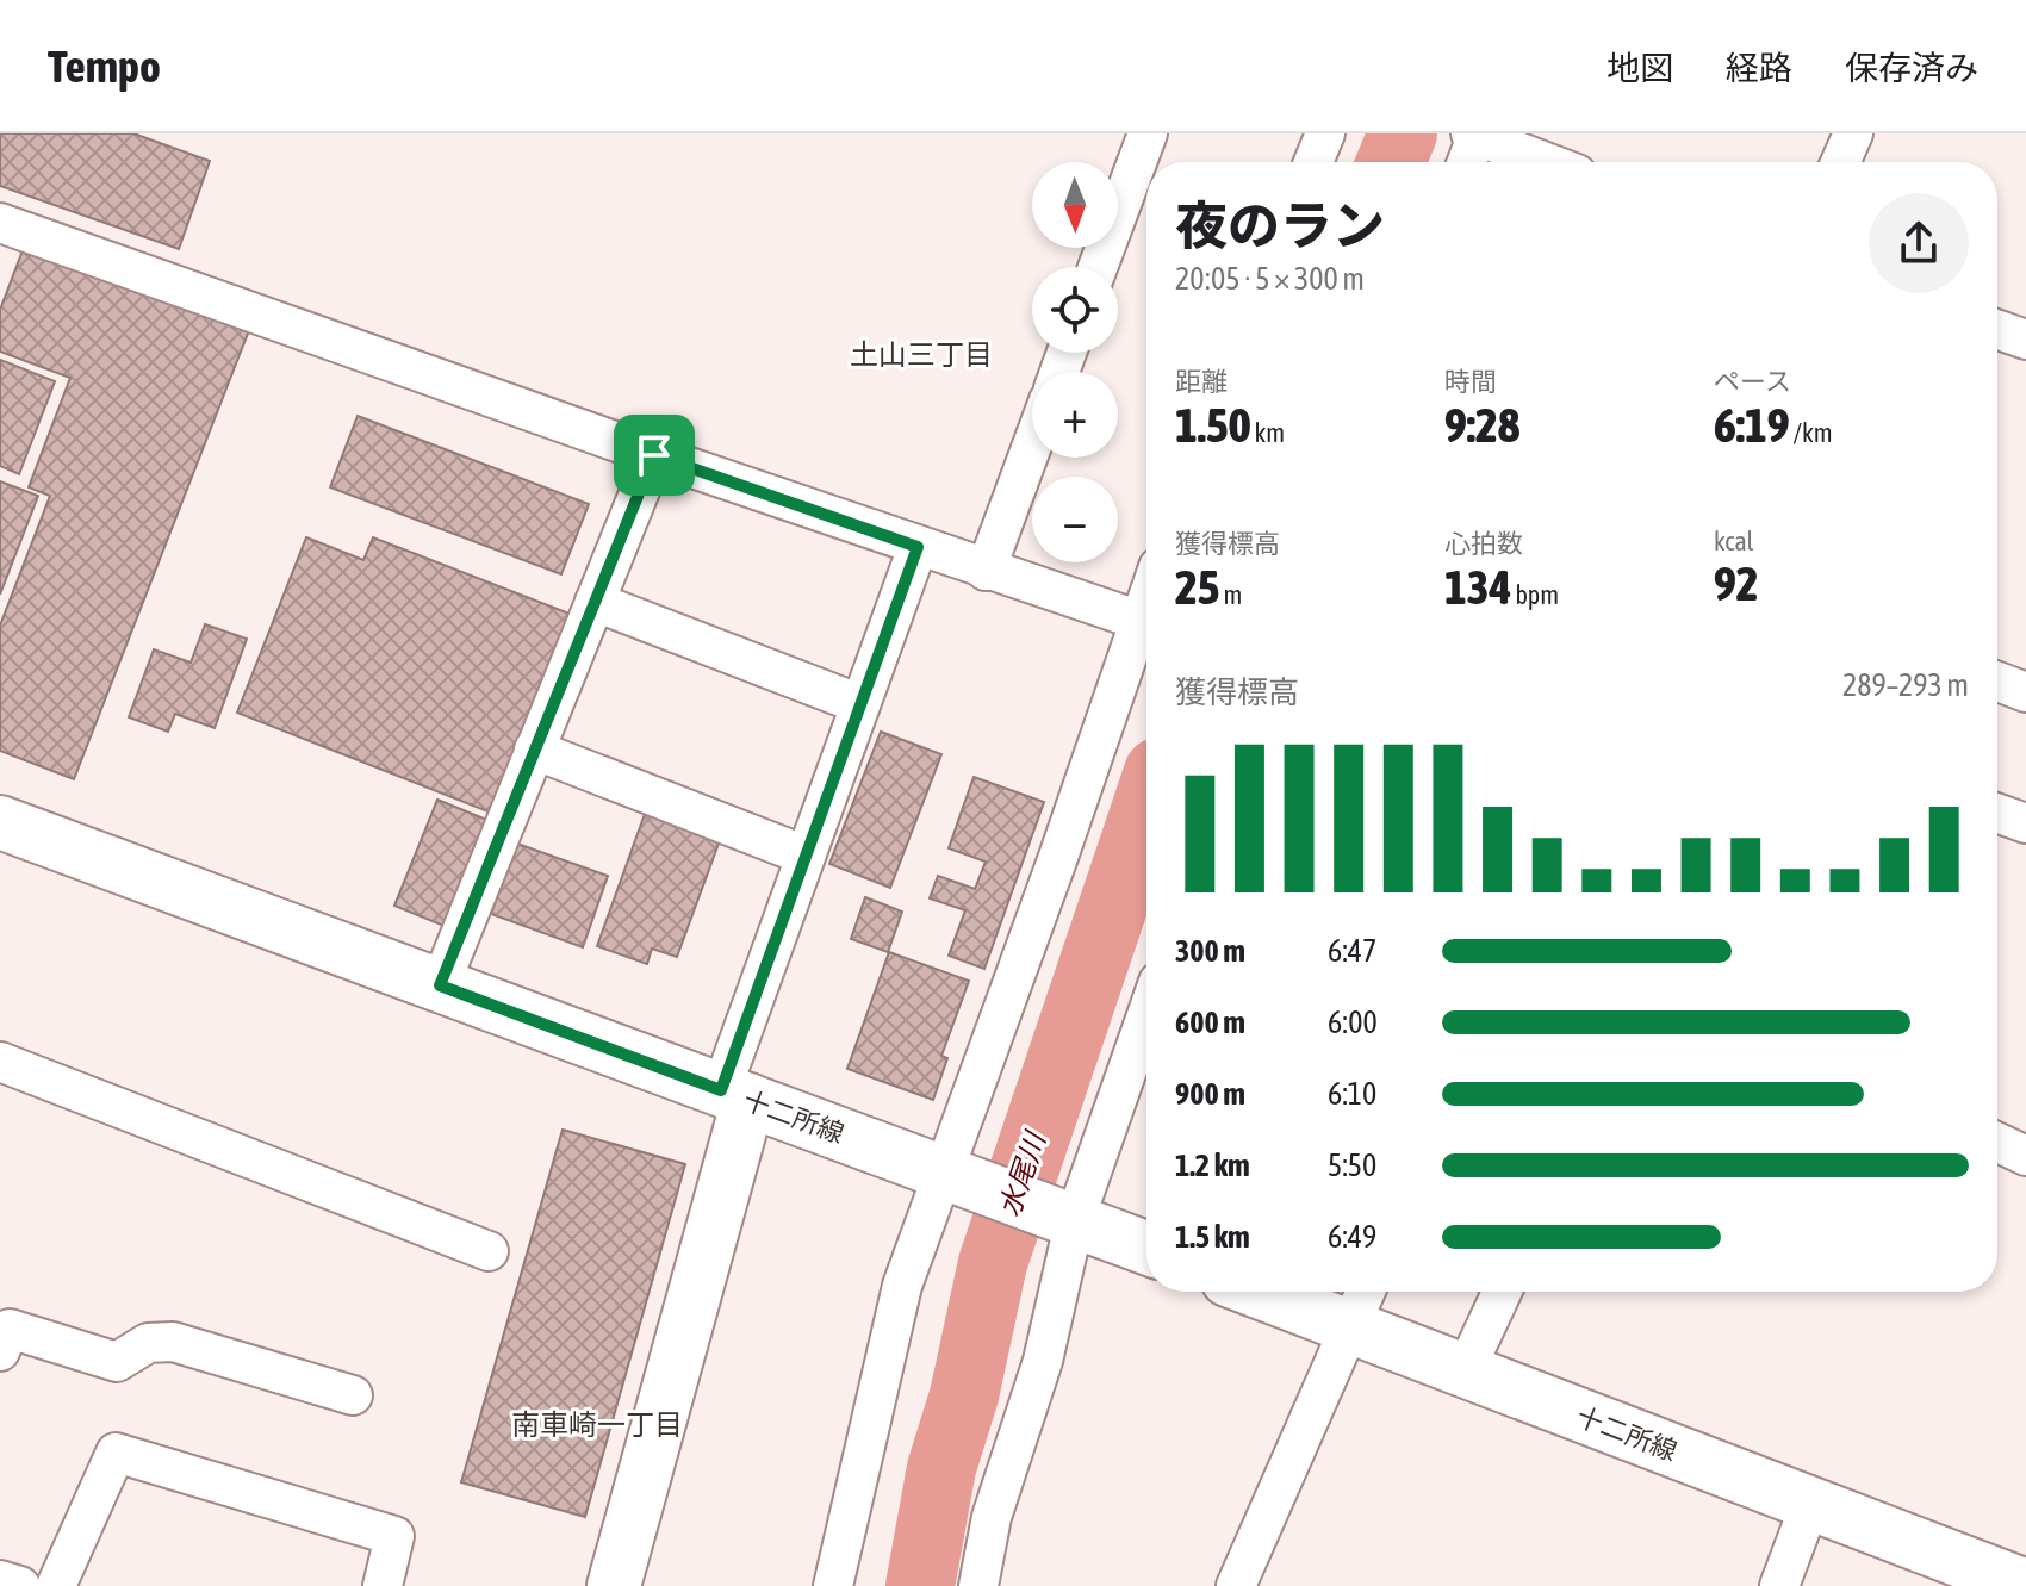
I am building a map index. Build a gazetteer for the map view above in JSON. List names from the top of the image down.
{
  "streets": {
    "street": ["十二所線"]
  },
  "districts": ["土山三丁目", "南車崎一丁目"],
  "water": ["水尾川"],
  "north": "bottom",
  "page": {
    "header": "Tempo",
    "nav": ["地図", "経路", "保存済み"],
    "map_buttons": ["+", "−"],
    "heading": ["夜のラン", "20:05 · 5 × 300 m"],
    "stats": [
      ["距離", "1.50 km"],
      ["時間", "9:28"],
      ["ペース", "6:19 /km"],
      ["獲得標高", "25 m"],
      ["心拍数", "134 bpm"],
      ["kcal", "92"]
    ],
    "chart": ["獲得標高", "289–293 m"],
    "list": [
      {
        "name": "300 m",
        "note": "6:47"
      },
      {
        "name": "600 m",
        "note": "6:00"
      },
      {
        "name": "900 m",
        "note": "6:10"
      },
      {
        "name": "1.2 km",
        "note": "5:50"
      },
      {
        "name": "1.5 km",
        "note": "6:49"
      }
    ]
  }
}
